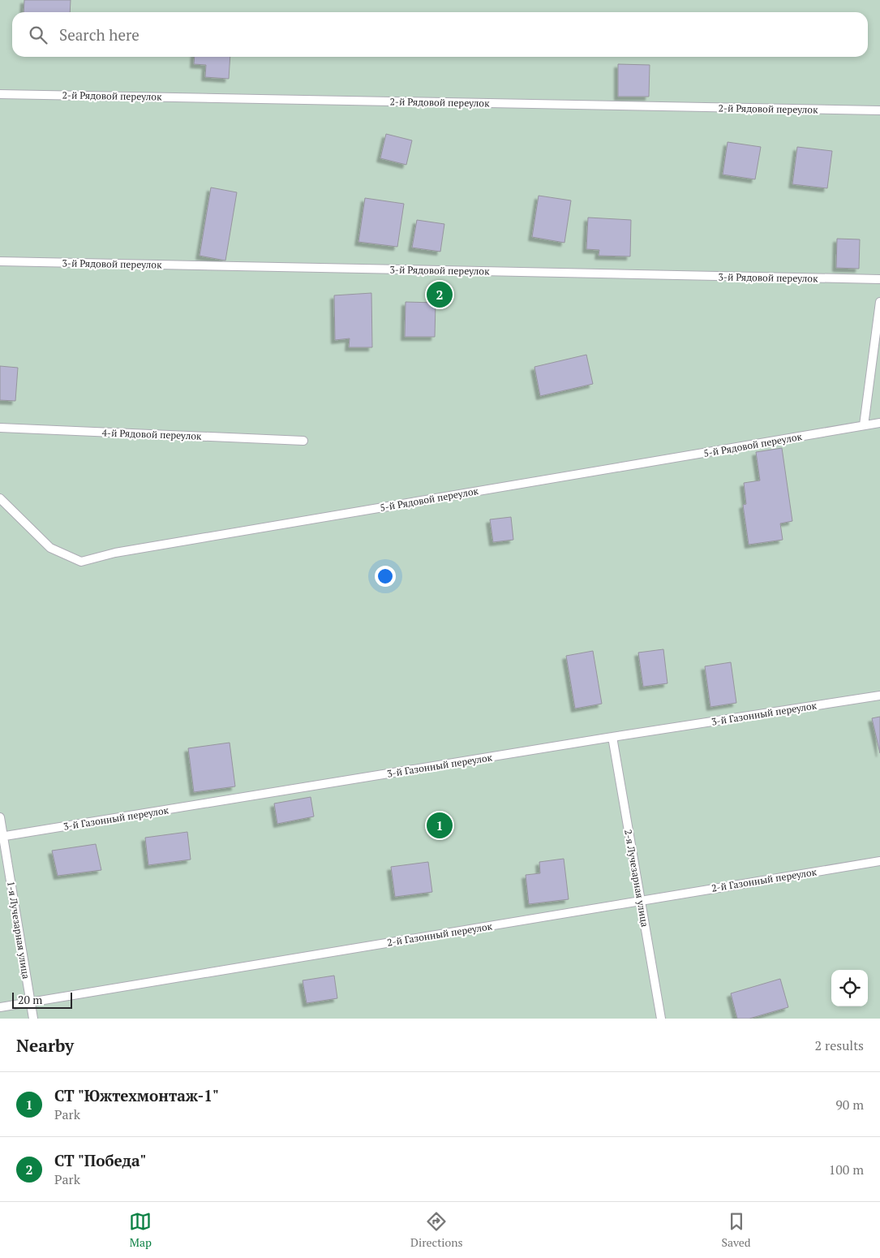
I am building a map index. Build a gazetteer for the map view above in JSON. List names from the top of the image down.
{
  "streets": {
    "lane": [
      "2-й Рядовой переулок",
      "3-й Рядовой переулок",
      "4-й Рядовой переулок",
      "5-й Рядовой переулок",
      "3-й Газонный переулок",
      "2-я Лучезарная улица",
      "2-й Газонный переулок",
      "1-я Лучезарная улица"
    ]
  },
  "crossings": [
    ["3-й Газонный переулок", "2-я Лучезарная улица"],
    ["3-й Газонный переулок", "1-я Лучезарная улица"],
    ["2-я Лучезарная улица", "2-й Газонный переулок"],
    ["2-й Газонный переулок", "1-я Лучезарная улица"]
  ],
  "scale_bar": "20 m",
  "page": {
    "search": "Search here",
    "pins": ["2", "1"],
    "scale": "20 m",
    "heading": ["Nearby", "2 results"],
    "list": [
      {
        "mark": "1",
        "name": "СТ \"Южтехмонтаж-1\"",
        "note": "Park",
        "value": "90 m"
      },
      {
        "mark": "2",
        "name": "СТ \"Победа\"",
        "note": "Park",
        "value": "100 m"
      }
    ],
    "nav": ["Map", "Directions", "Saved"]
  }
}
